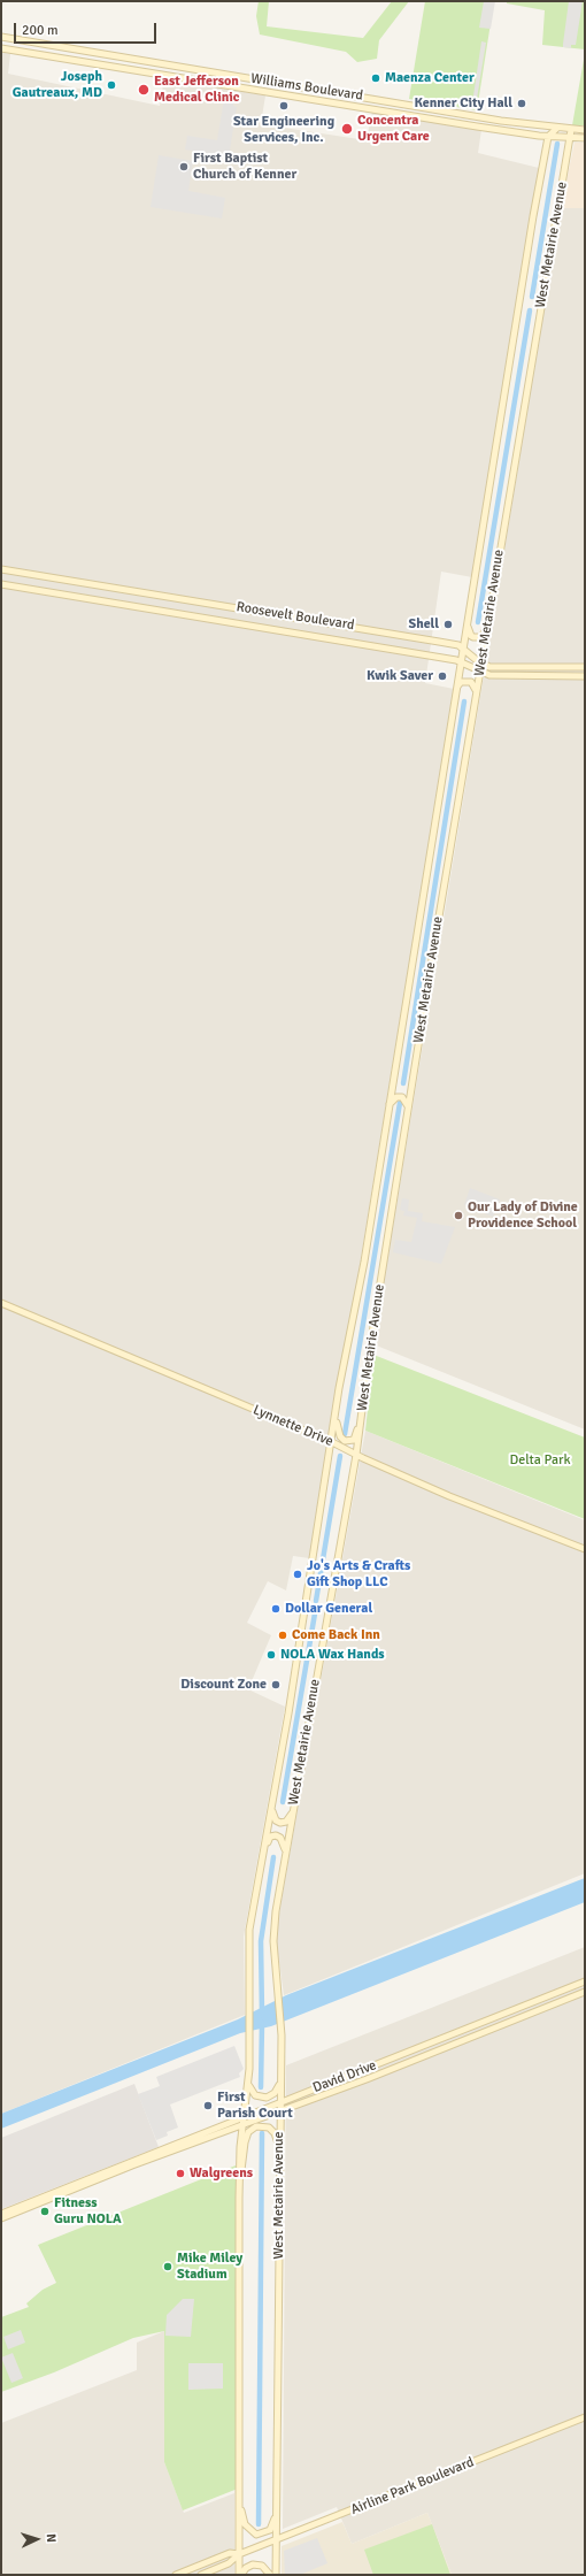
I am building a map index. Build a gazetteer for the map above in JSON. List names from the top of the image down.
{
  "streets": {
    "main road": [
      "Williams Boulevard",
      "West Metairie Avenue",
      "Roosevelt Boulevard",
      "Lynnette Drive",
      "David Drive",
      "Airline Park Boulevard"
    ]
  },
  "crossings": [
    ["Williams Boulevard", "West Metairie Avenue"],
    ["West Metairie Avenue", "Roosevelt Boulevard"],
    ["West Metairie Avenue", "Lynnette Drive"],
    ["West Metairie Avenue", "David Drive"],
    ["West Metairie Avenue", "Airline Park Boulevard"]
  ],
  "parks": ["Delta Park"],
  "places": [
    "Maenza Center",
    "Joseph Gautreaux, MD",
    "East Jefferson Medical Clinic",
    "Kenner City Hall",
    "Star Engineering Services, Inc.",
    "Concentra Urgent Care",
    "First Baptist Church of Kenner",
    "Shell",
    "Kwik Saver",
    "Our Lady of Divine Providence School",
    "Jo's Arts & Crafts Gift Shop LLC",
    "Dollar General",
    "Come Back Inn",
    "NOLA Wax Hands",
    "Discount Zone",
    "First Parish Court",
    "Walgreens",
    "Fitness Guru NOLA",
    "Mike Miley Stadium"
  ],
  "scale_bar": "200 m",
  "north": "right"
}
